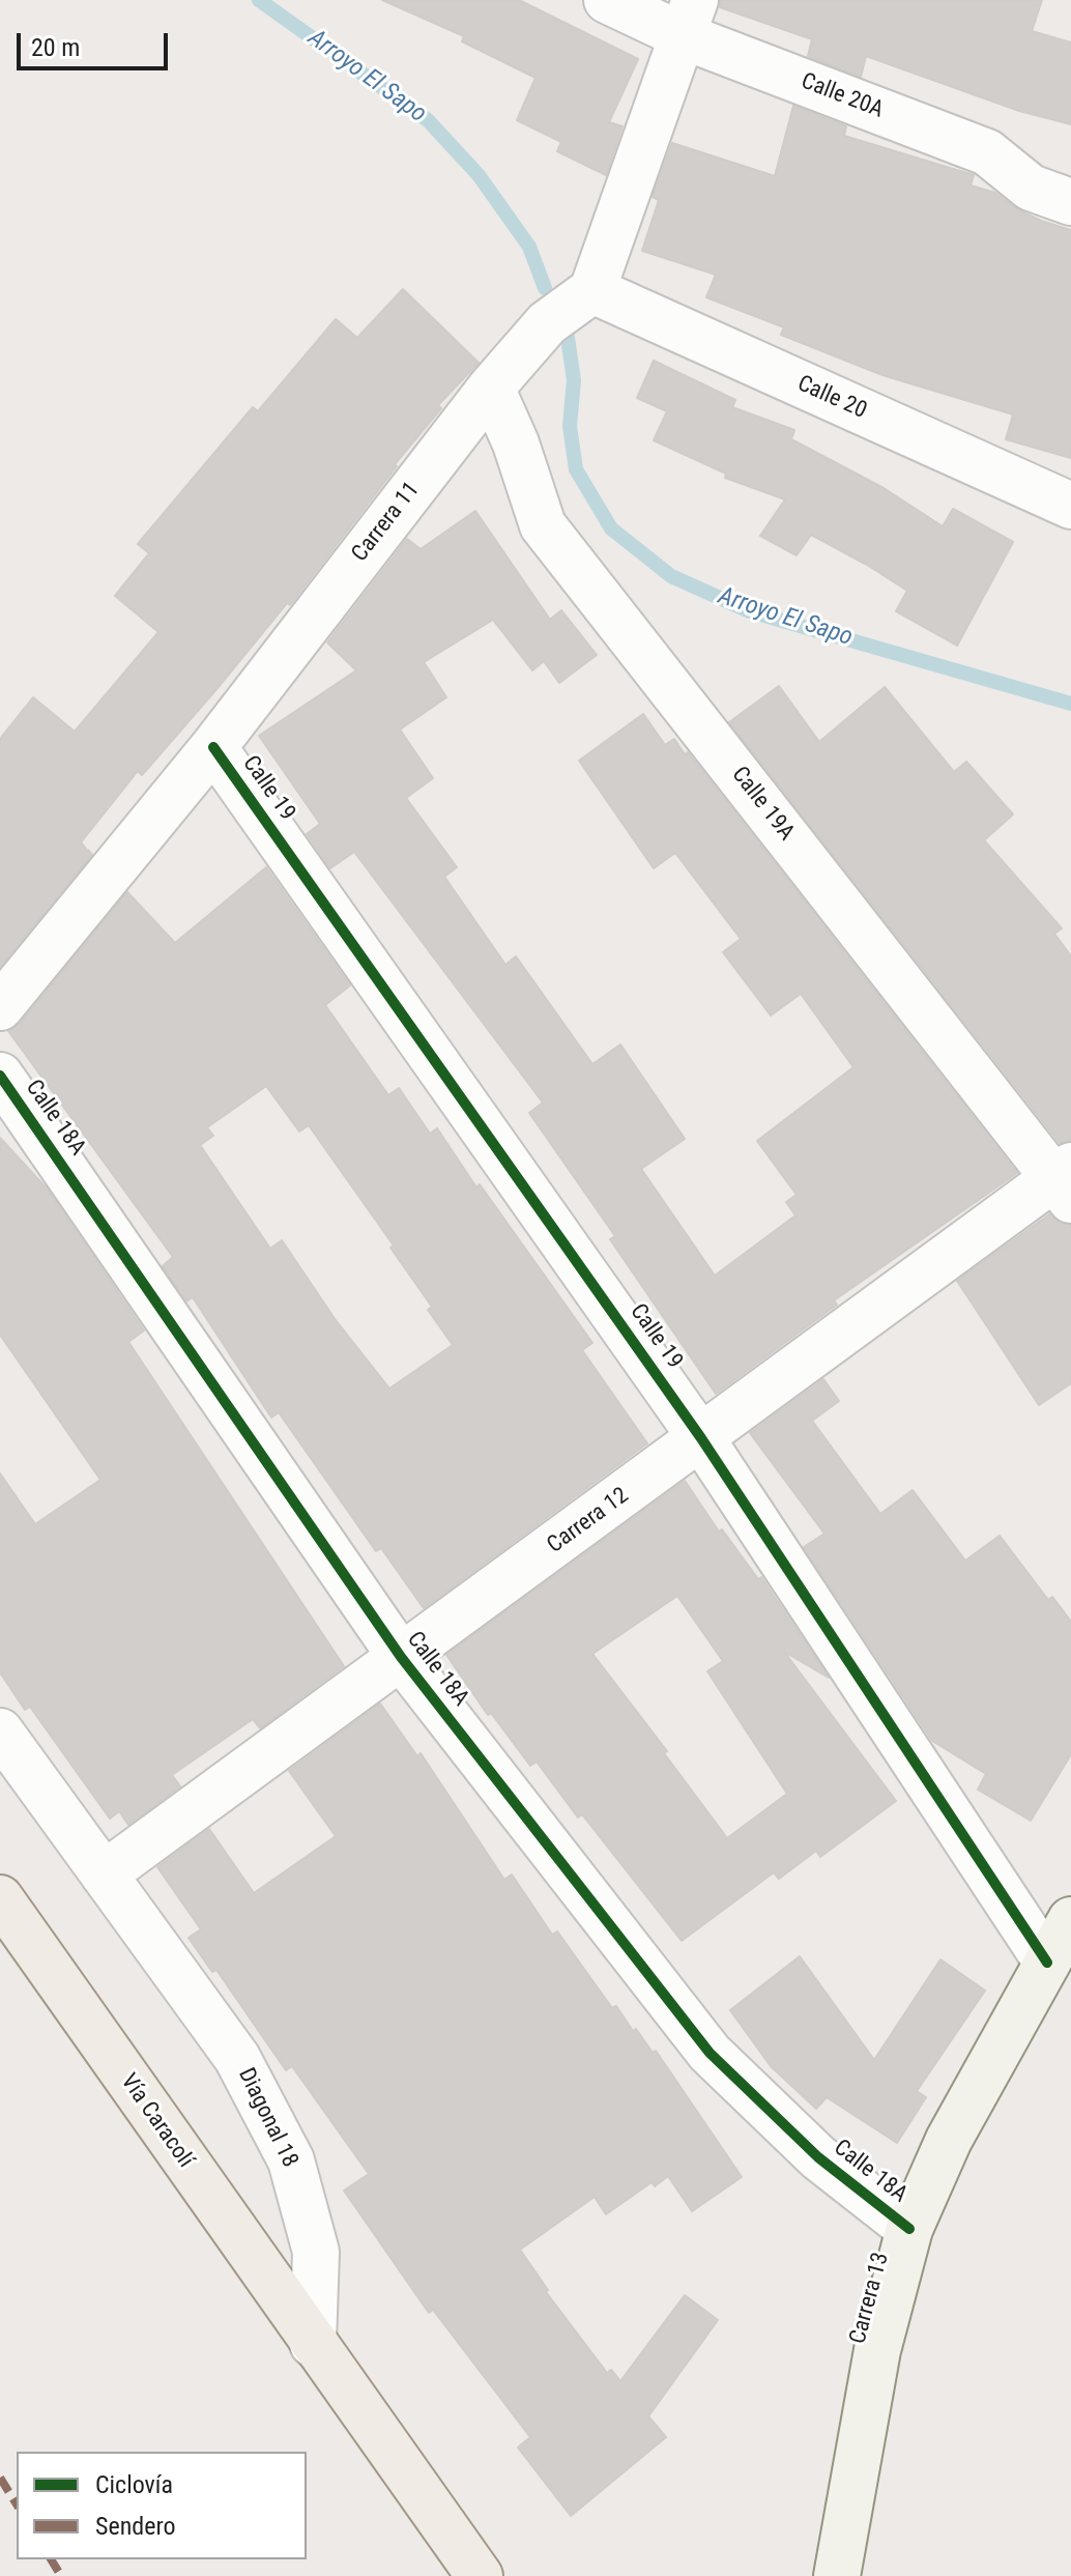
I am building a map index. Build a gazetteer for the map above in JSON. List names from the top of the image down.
{
  "streets": {
    "main road": ["Vía Caracolí"],
    "street": [
      "Calle 20A",
      "Calle 20",
      "Carrera 11",
      "Calle 19",
      "Calle 19A",
      "Calle 18A",
      "Carrera 12",
      "Diagonal 18",
      "Carrera 13"
    ]
  },
  "crossings": [
    ["Calle 20A", "Carrera 11"],
    ["Calle 20", "Carrera 11"],
    ["Carrera 11", "Calle 19"],
    ["Carrera 11", "Calle 19A"],
    ["Calle 19", "Carrera 12"],
    ["Calle 19", "Carrera 13"],
    ["Calle 19A", "Carrera 12"],
    ["Calle 18A", "Carrera 12"],
    ["Calle 18A", "Carrera 13"],
    ["Carrera 12", "Diagonal 18"],
    ["Diagonal 18", "Vía Caracolí"]
  ],
  "water": ["Arroyo El Sapo"],
  "legend": ["Ciclovía", "Sendero"],
  "scale_bar": "20 m"
}
